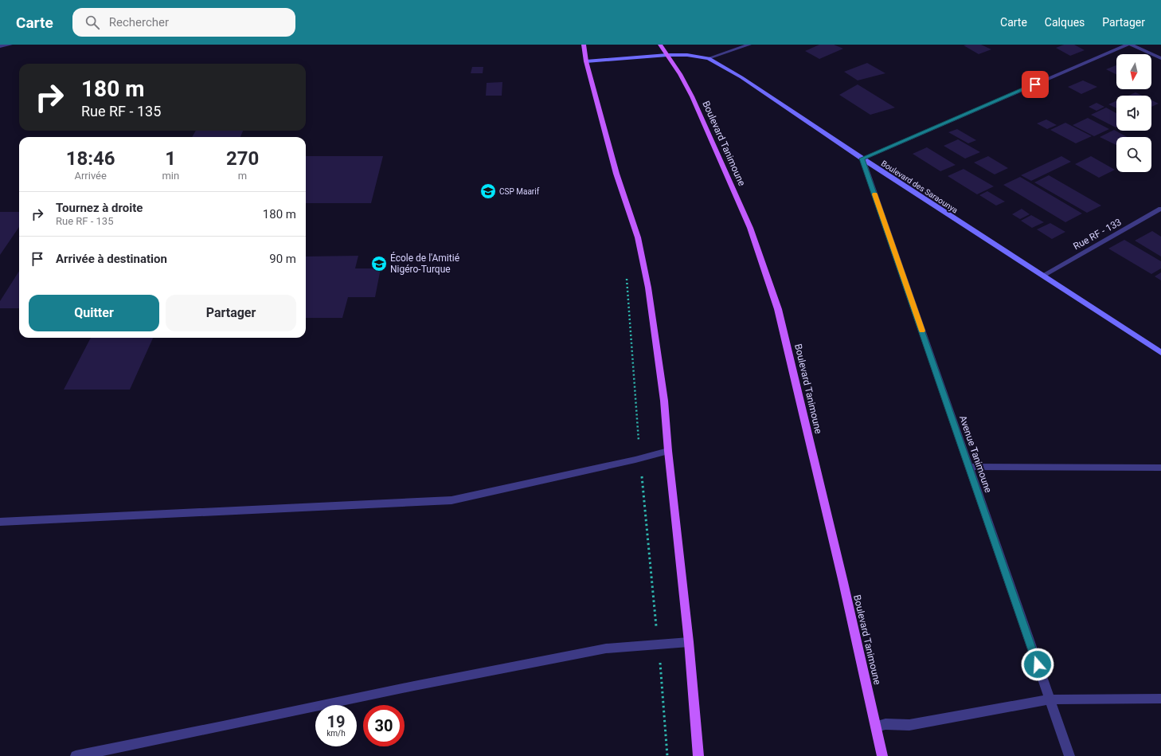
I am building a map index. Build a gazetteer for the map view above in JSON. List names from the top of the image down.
{
  "streets": {
    "main road": ["Boulevard Tanimoune", "Boulevard des Saraounya"],
    "street": ["Rue RF - 133", "Avenue Tanimoune"]
  },
  "crossings": [
    ["Boulevard Tanimoune", "Boulevard des Saraounya"],
    ["Boulevard des Saraounya", "Rue RF - 133"],
    ["Boulevard des Saraounya", "Avenue Tanimoune"]
  ],
  "places": {
    "school or university": ["CSP Maarif", "École de l'Amitié Nigéro-Turque"]
  },
  "north": "bottom",
  "page": {
    "header": "Carte",
    "search": "Rechercher",
    "nav": ["Carte", "Calques", "Partager"],
    "turn": ["180 m", "Rue RF - 135"],
    "eta": [
      "18:46",
      "Arrivée",
      "1",
      "min",
      "270",
      "m"
    ],
    "list": [
      {
        "name": "Tournez à droite",
        "note": "Rue RF - 135",
        "value": "180 m"
      },
      {
        "name": "Arrivée à destination",
        "value": "90 m"
      }
    ],
    "buttons": ["Quitter", "Partager"],
    "speed": "19 km/h",
    "limit": "30"
  }
}
